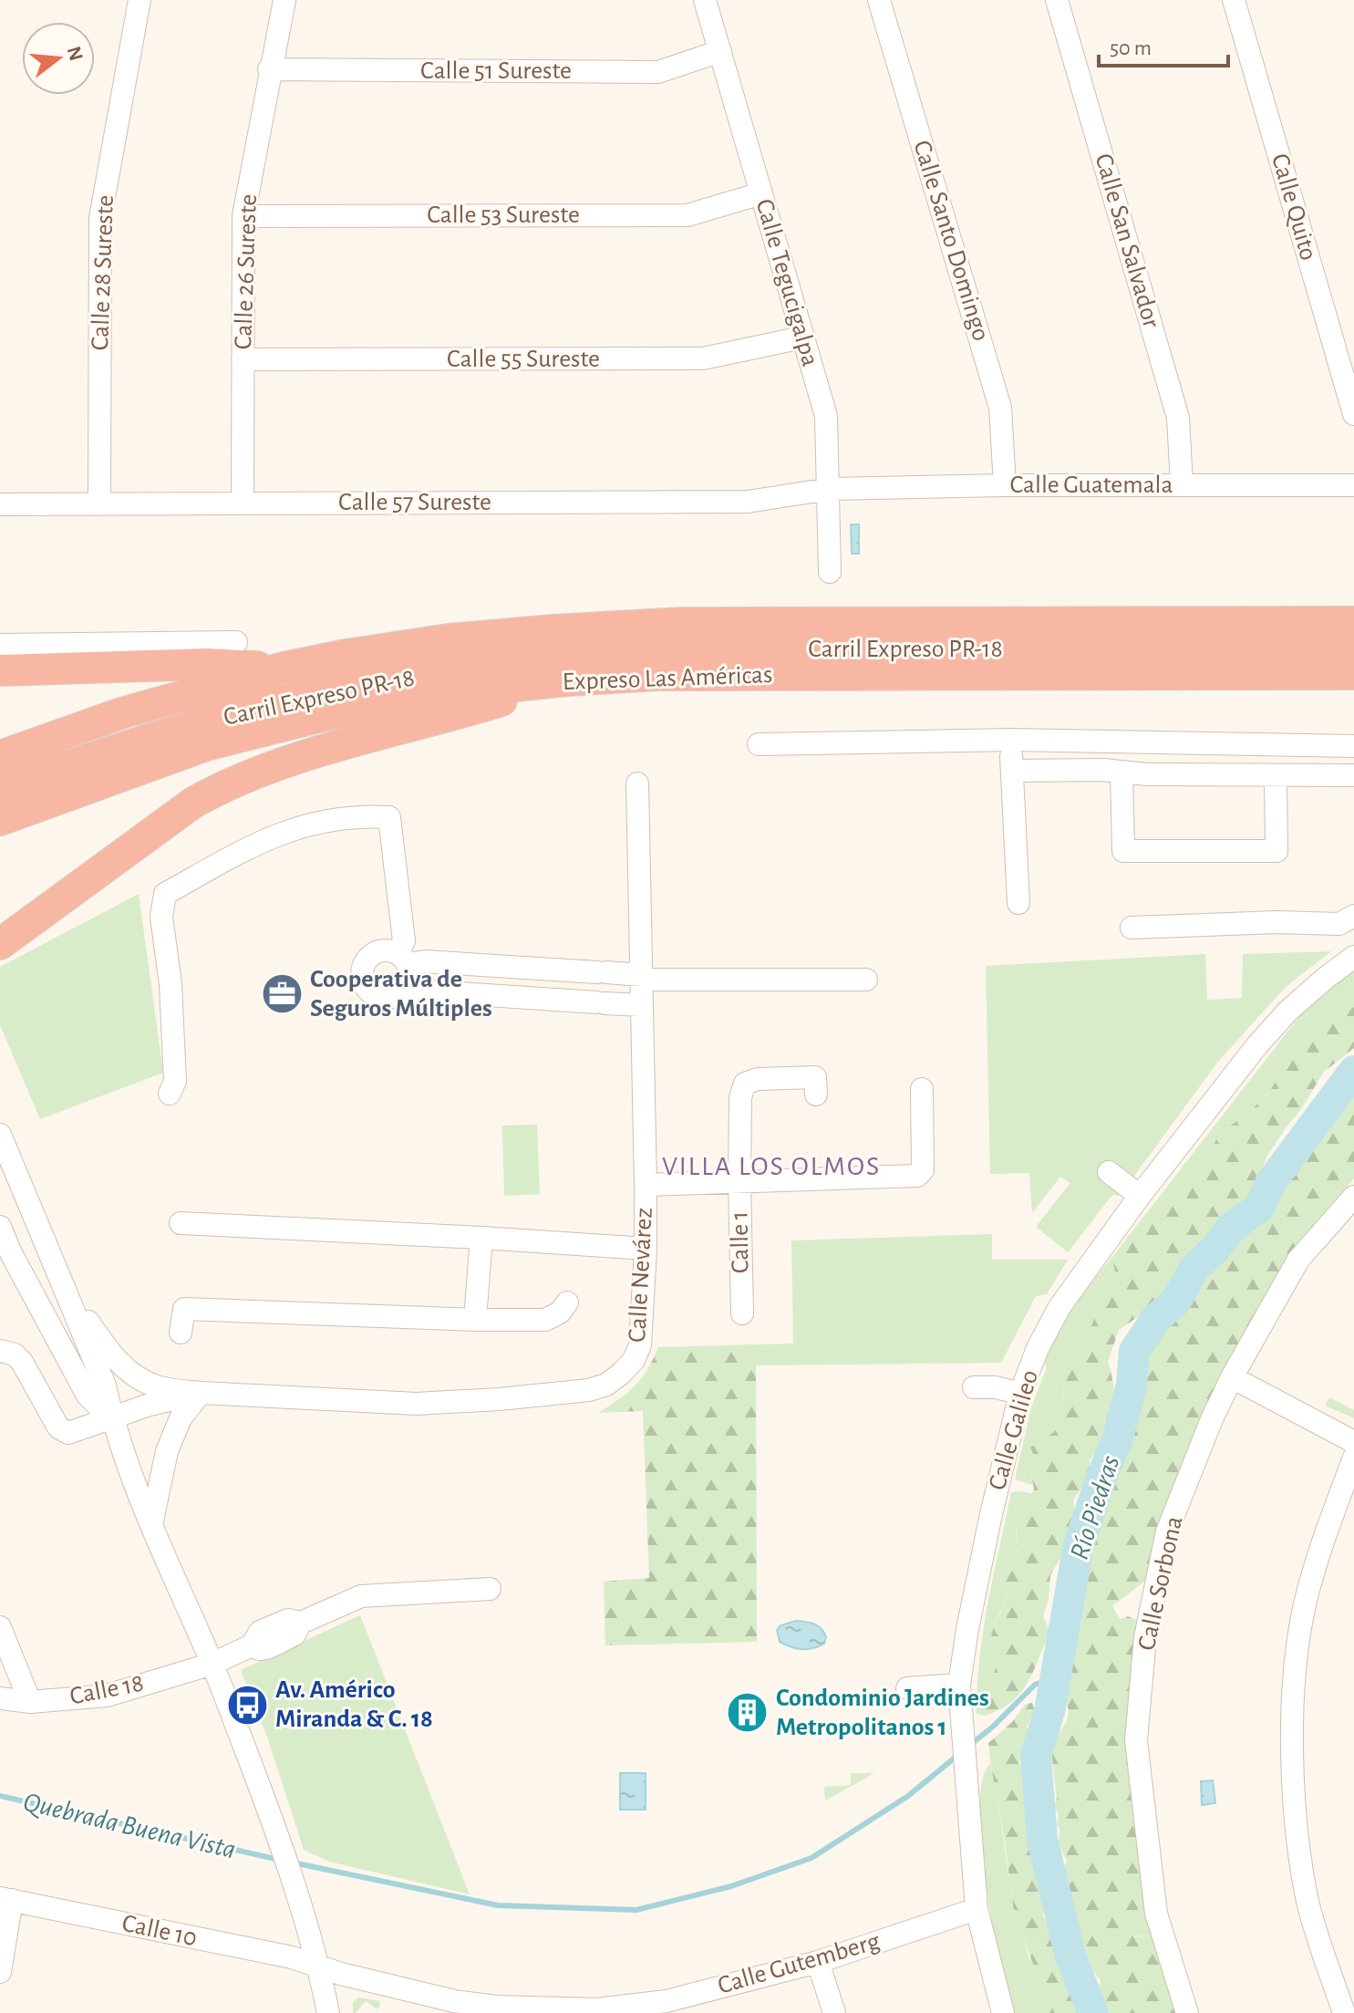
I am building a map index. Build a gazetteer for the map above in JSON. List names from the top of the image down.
{
  "streets": {
    "highway": ["Carril Expreso PR-18", "Expreso Las Américas"],
    "street": [
      "Calle 51 Sureste",
      "Calle Quito",
      "Calle 53 Sureste",
      "Calle Santo Domingo",
      "Calle San Salvador",
      "Calle 26 Sureste",
      "Calle 28 Sureste",
      "Calle Tegucigalpa",
      "Calle 55 Sureste",
      "Calle Guatemala",
      "Calle 57 Sureste",
      "Calle 1",
      "Calle Nevárez",
      "Calle Galileo",
      "Calle Sorbona",
      "Calle 18",
      "Calle 10",
      "Calle Gutemberg"
    ]
  },
  "crossings": [
    ["Calle 51 Sureste", "Calle 26 Sureste"],
    ["Calle 51 Sureste", "Calle Tegucigalpa"],
    ["Calle 53 Sureste", "Calle 26 Sureste"],
    ["Calle 53 Sureste", "Calle Tegucigalpa"],
    ["Calle Santo Domingo", "Calle Guatemala"],
    ["Calle San Salvador", "Calle Guatemala"],
    ["Calle 26 Sureste", "Calle 55 Sureste"],
    ["Calle 26 Sureste", "Calle 57 Sureste"],
    ["Calle 28 Sureste", "Calle 57 Sureste"],
    ["Calle Tegucigalpa", "Calle 55 Sureste"],
    ["Calle Tegucigalpa", "Calle Guatemala"],
    ["Calle Tegucigalpa", "Calle 57 Sureste"],
    ["Calle Guatemala", "Calle 57 Sureste"],
    ["Calle Galileo", "Calle Gutemberg"],
    ["Calle 10", "Calle Gutemberg"]
  ],
  "districts": ["VILLA LOS OLMOS"],
  "water": ["Río Piedras", "Quebrada Buena Vista"],
  "places": {
    "office": ["Cooperativa de Seguros Múltiples"],
    "bus stop": ["Av. Américo Miranda & C. 18"],
    "building": ["Condominio Jardines Metropolitanos 1"]
  },
  "scale_bar": "50 m",
  "north": "right"
}
